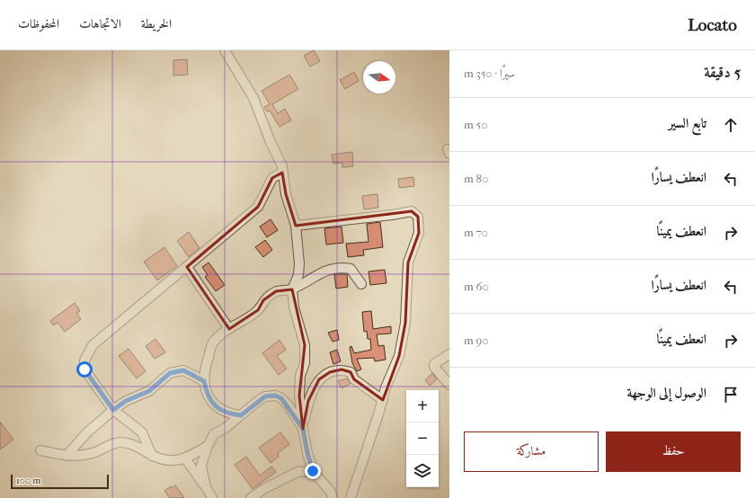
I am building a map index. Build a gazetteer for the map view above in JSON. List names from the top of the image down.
{
  "scale_bar": "100 m",
  "north": "right",
  "page": {
    "header": "Locato",
    "nav": ["الخريطة", "الاتجاهات", "المحفوظات"],
    "heading": ["5 دقيقة", "سيرًا · 350 m"],
    "list": [
      ["تابع السير", "50 m"],
      ["انعطف يسارًا", "80 m"],
      ["انعطف يمينًا", "70 m"],
      ["انعطف يسارًا", "60 m"],
      ["انعطف يمينًا", "90 m"],
      "الوصول إلى الوجهة"
    ],
    "map_buttons": ["+", "−"],
    "buttons": ["حفظ", "مشاركة"],
    "scale": "100 m"
  }
}
